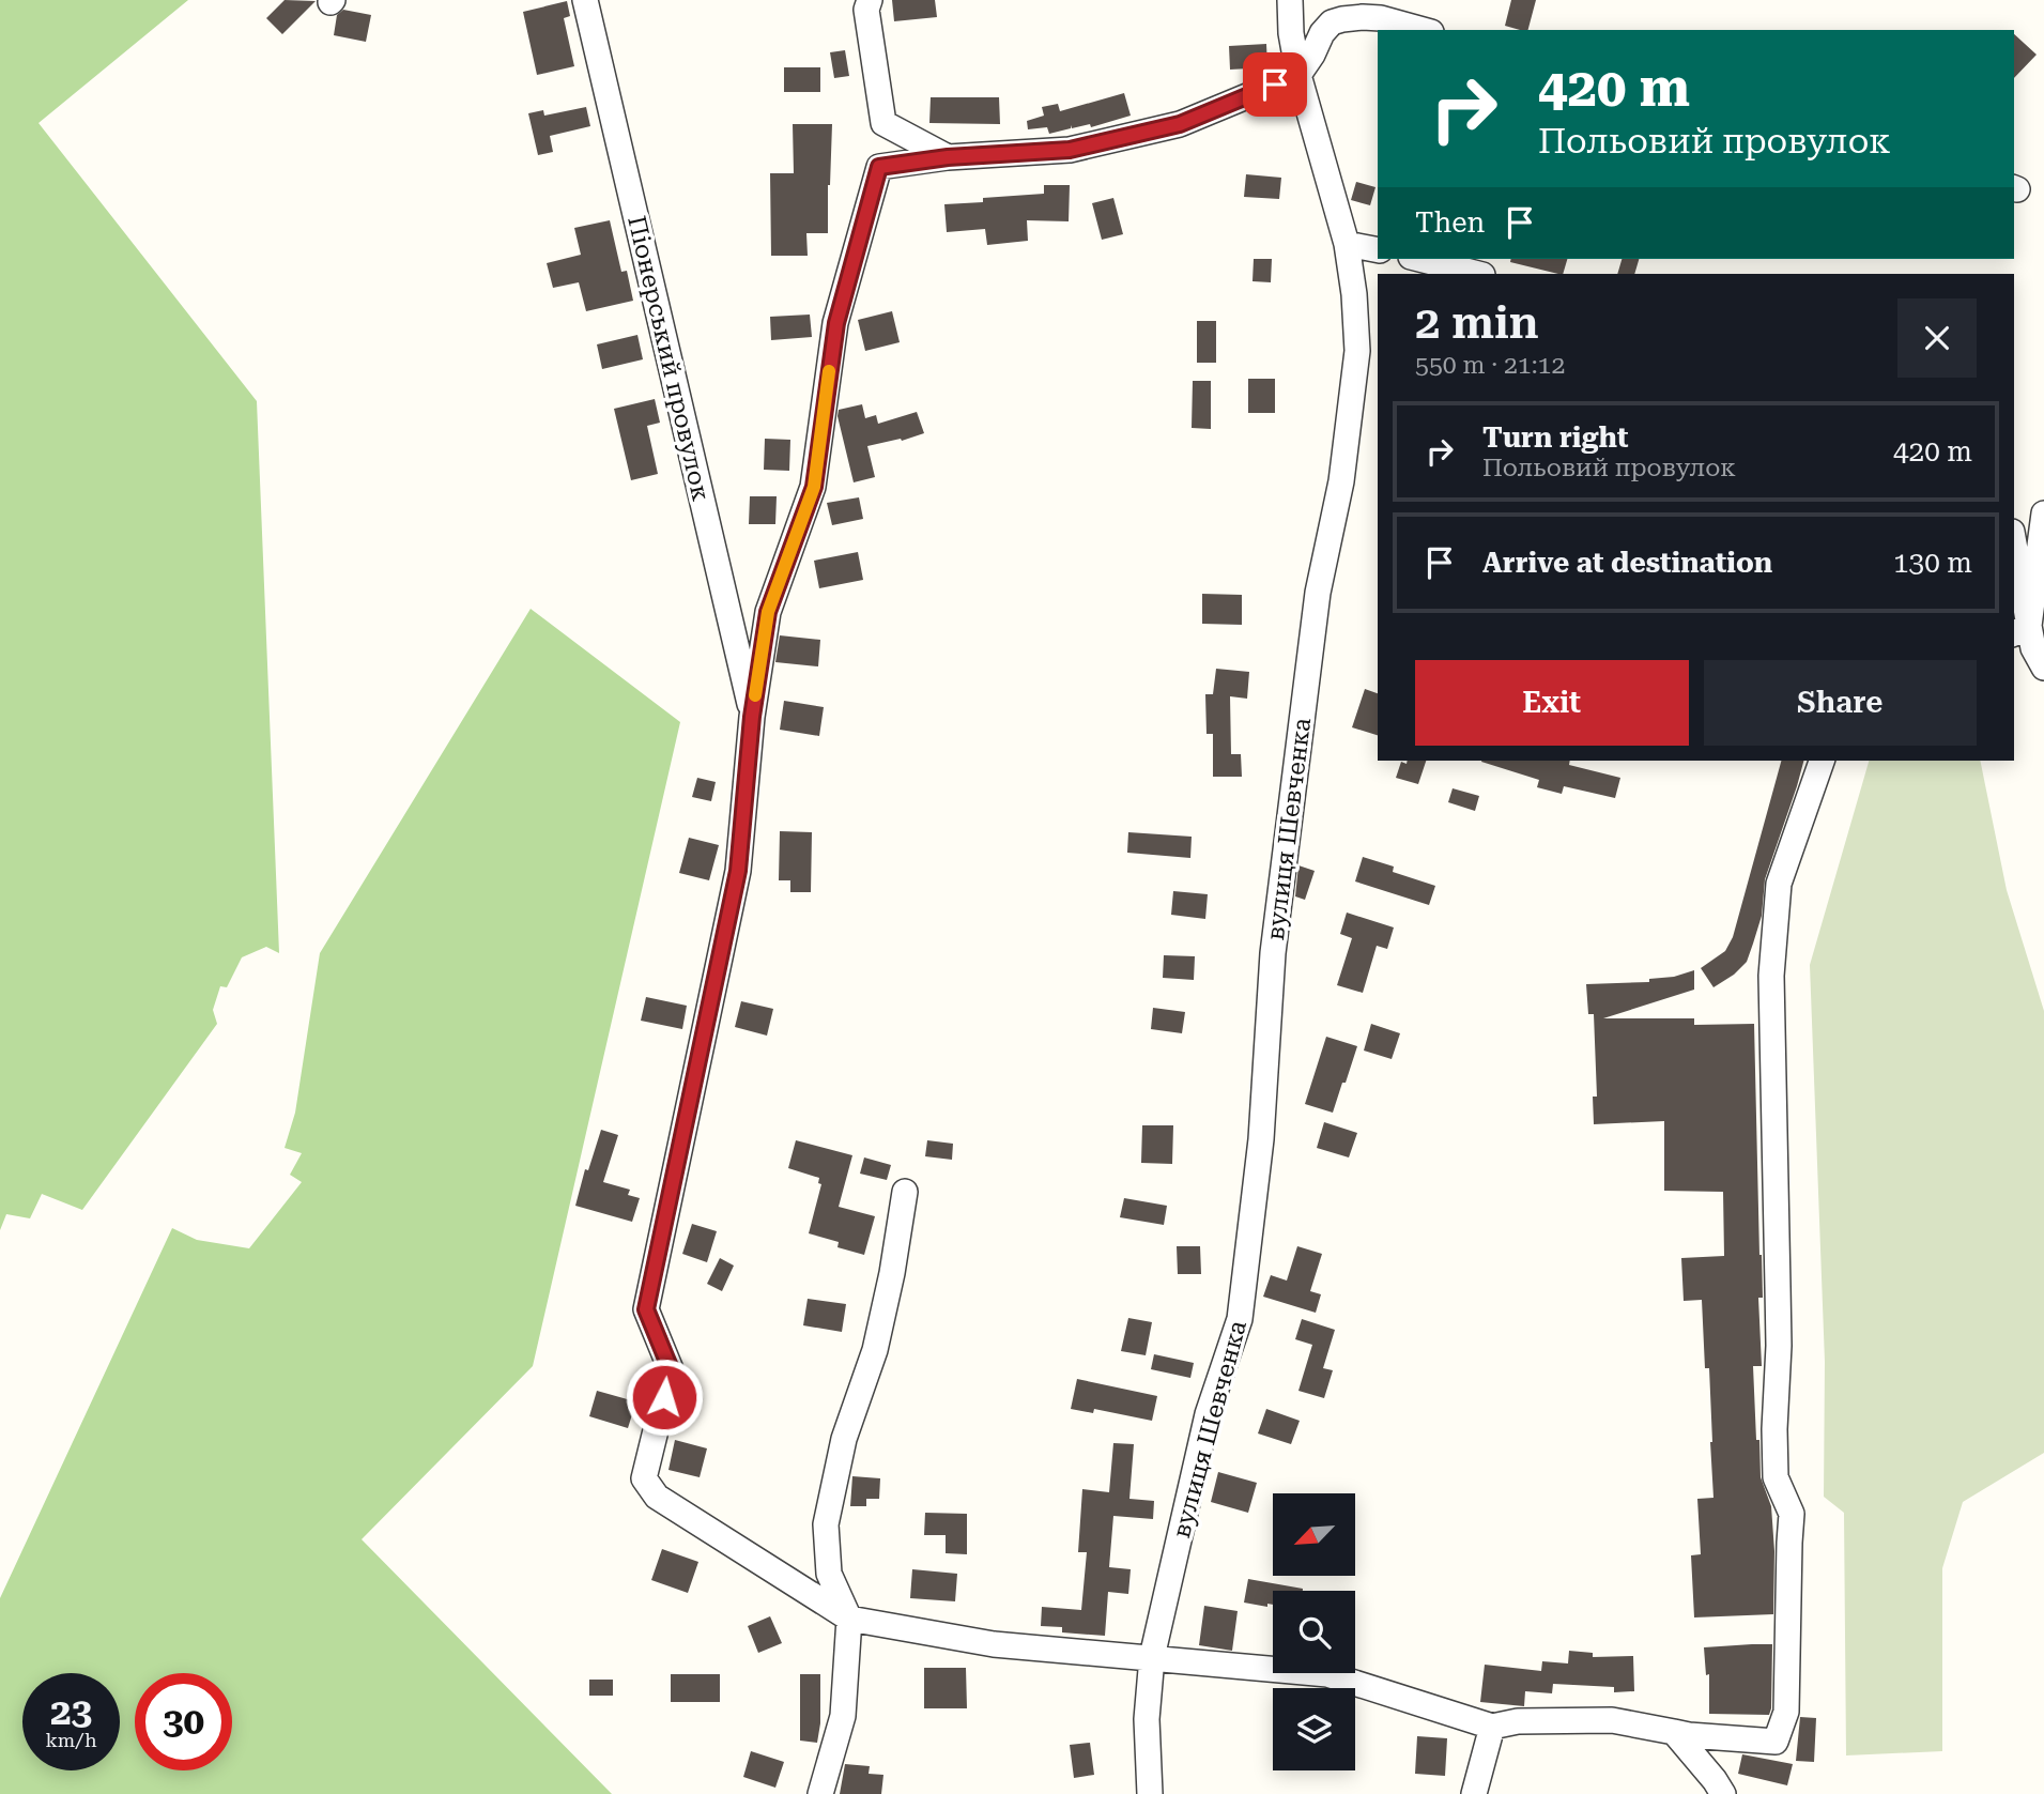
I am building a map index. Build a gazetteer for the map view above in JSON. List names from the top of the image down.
{
  "streets": {
    "street": ["Піонерський провулок", "вулиця Шевченка"]
  },
  "north": "bottom left",
  "page": {
    "turn": ["420 m", "Польовий провулок"],
    "then": "Then",
    "heading": ["2 min", "550 m · 21:12"],
    "list": [
      {
        "name": "Turn right",
        "note": "Польовий провулок",
        "value": "420 m"
      },
      {
        "name": "Arrive at destination",
        "value": "130 m"
      }
    ],
    "buttons": ["Exit", "Share"],
    "speed": "23 km/h",
    "limit": "30"
  }
}
